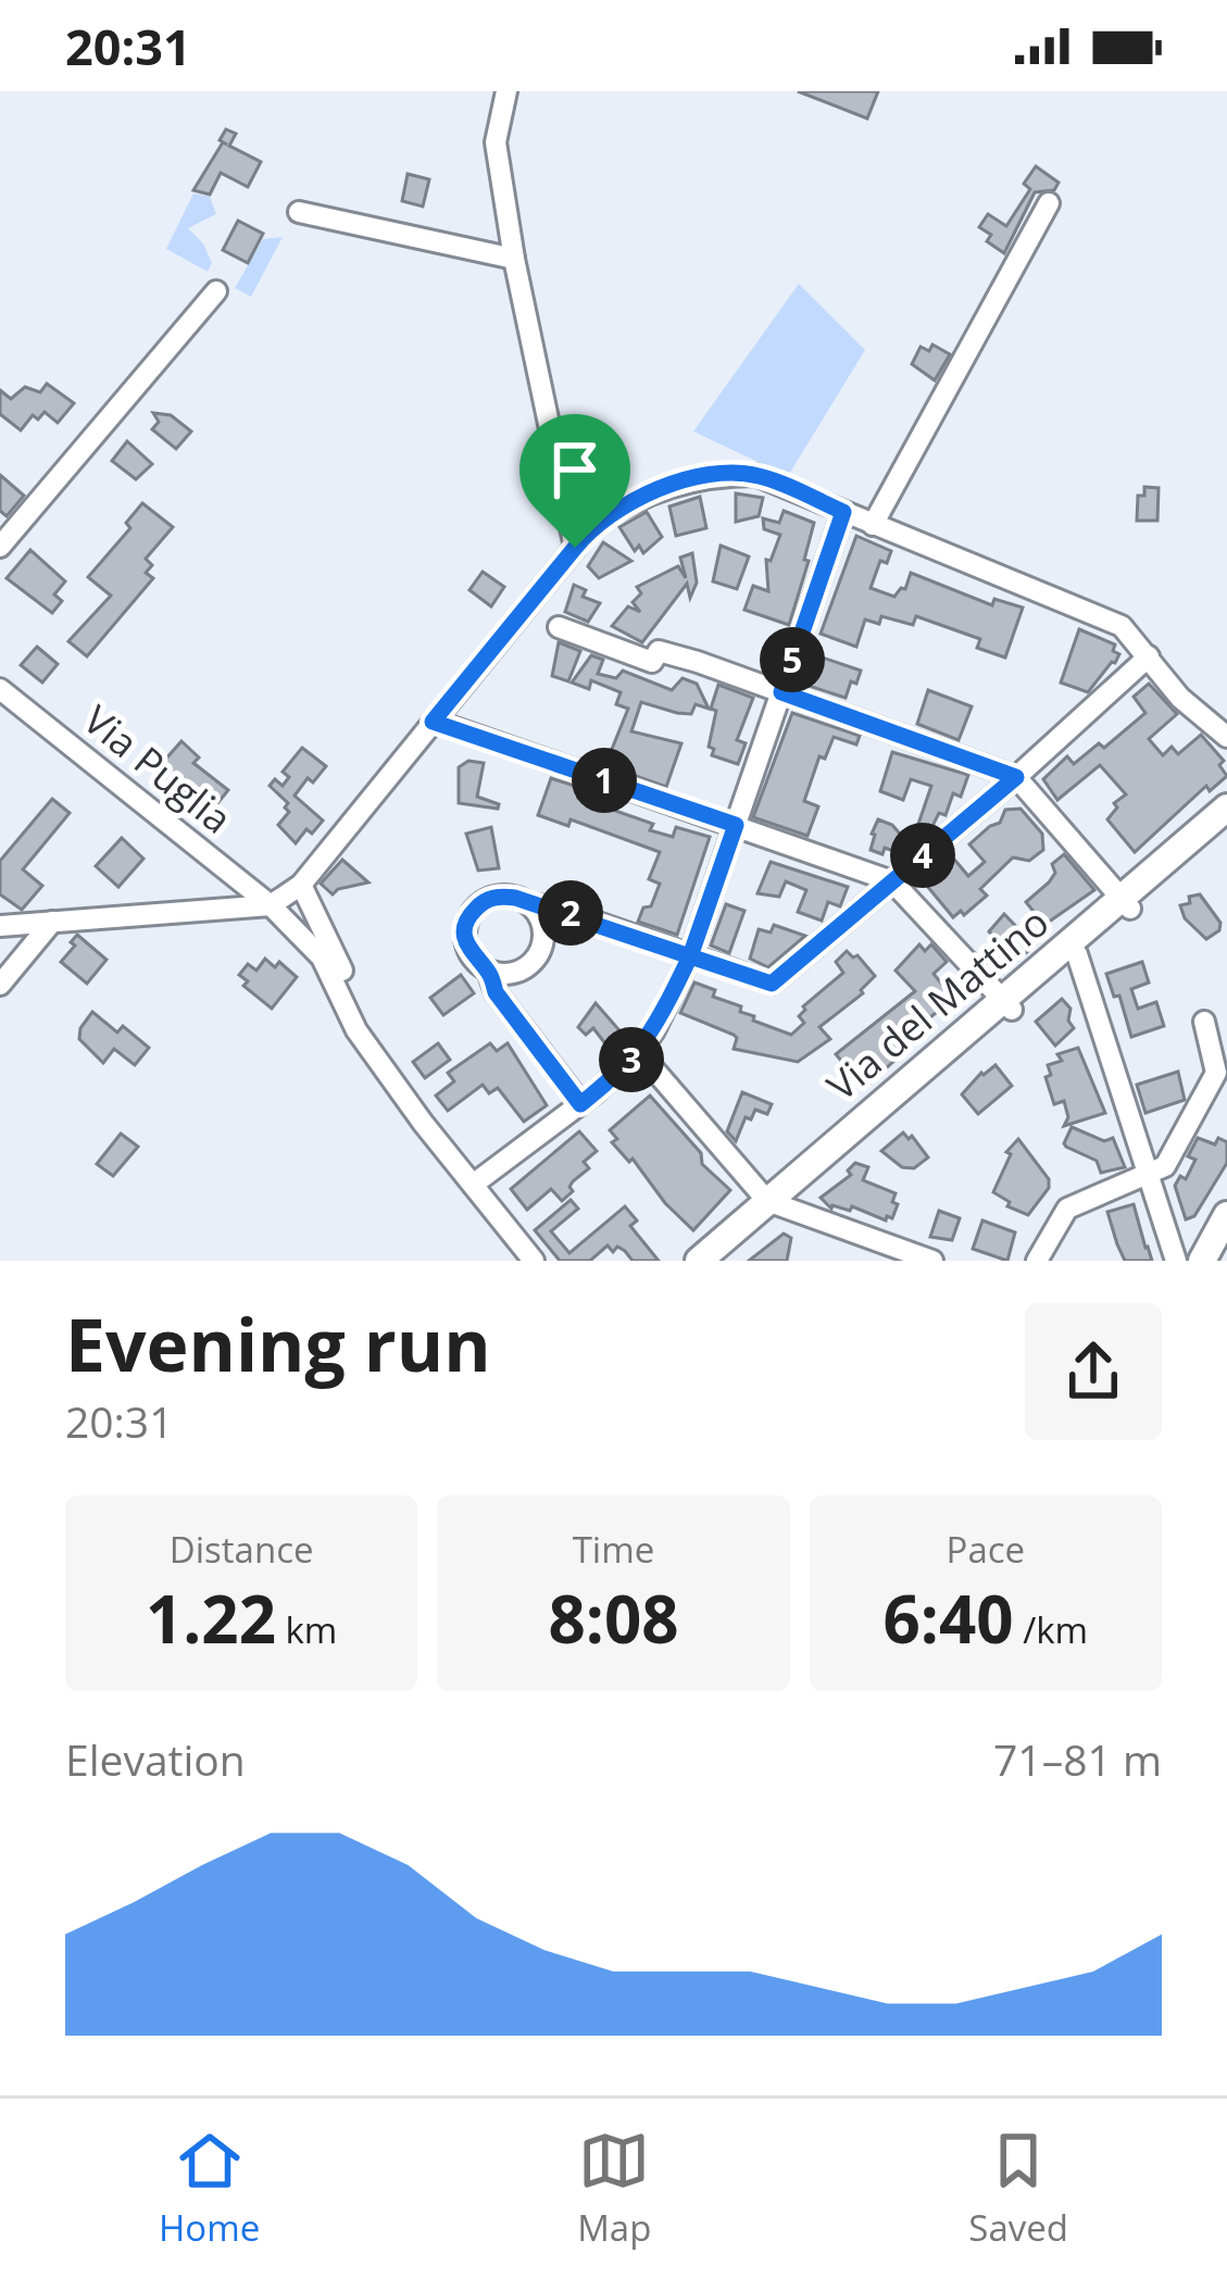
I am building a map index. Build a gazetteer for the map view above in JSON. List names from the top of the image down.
{
  "streets": {
    "main road": ["Via del Mattino"],
    "street": ["Via Puglia"]
  },
  "page": {
    "status": "20:31",
    "pins": [
      "5",
      "1",
      "4",
      "2",
      "3"
    ],
    "heading": ["Evening run", "20:31"],
    "stats": [
      ["Distance", "1.22 km"],
      ["Time", "8:08"],
      ["Pace", "6:40 /km"]
    ],
    "chart": ["Elevation", "71–81 m"],
    "tabs": ["Home", "Map", "Saved"]
  }
}
